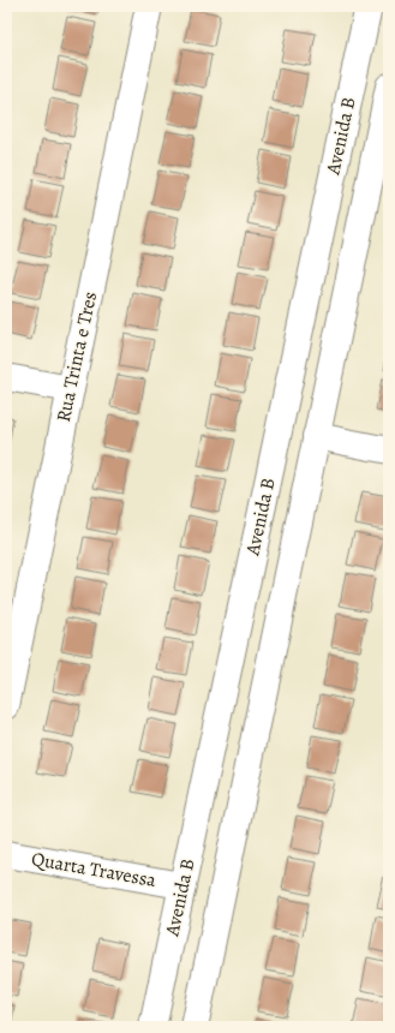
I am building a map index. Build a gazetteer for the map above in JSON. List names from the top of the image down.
{
  "streets": {
    "street": ["Avenida B", "Rua Trinta e Tres", "Quarta Travessa"]
  },
  "crossings": [
    ["Avenida B", "Quarta Travessa"]
  ]
}
